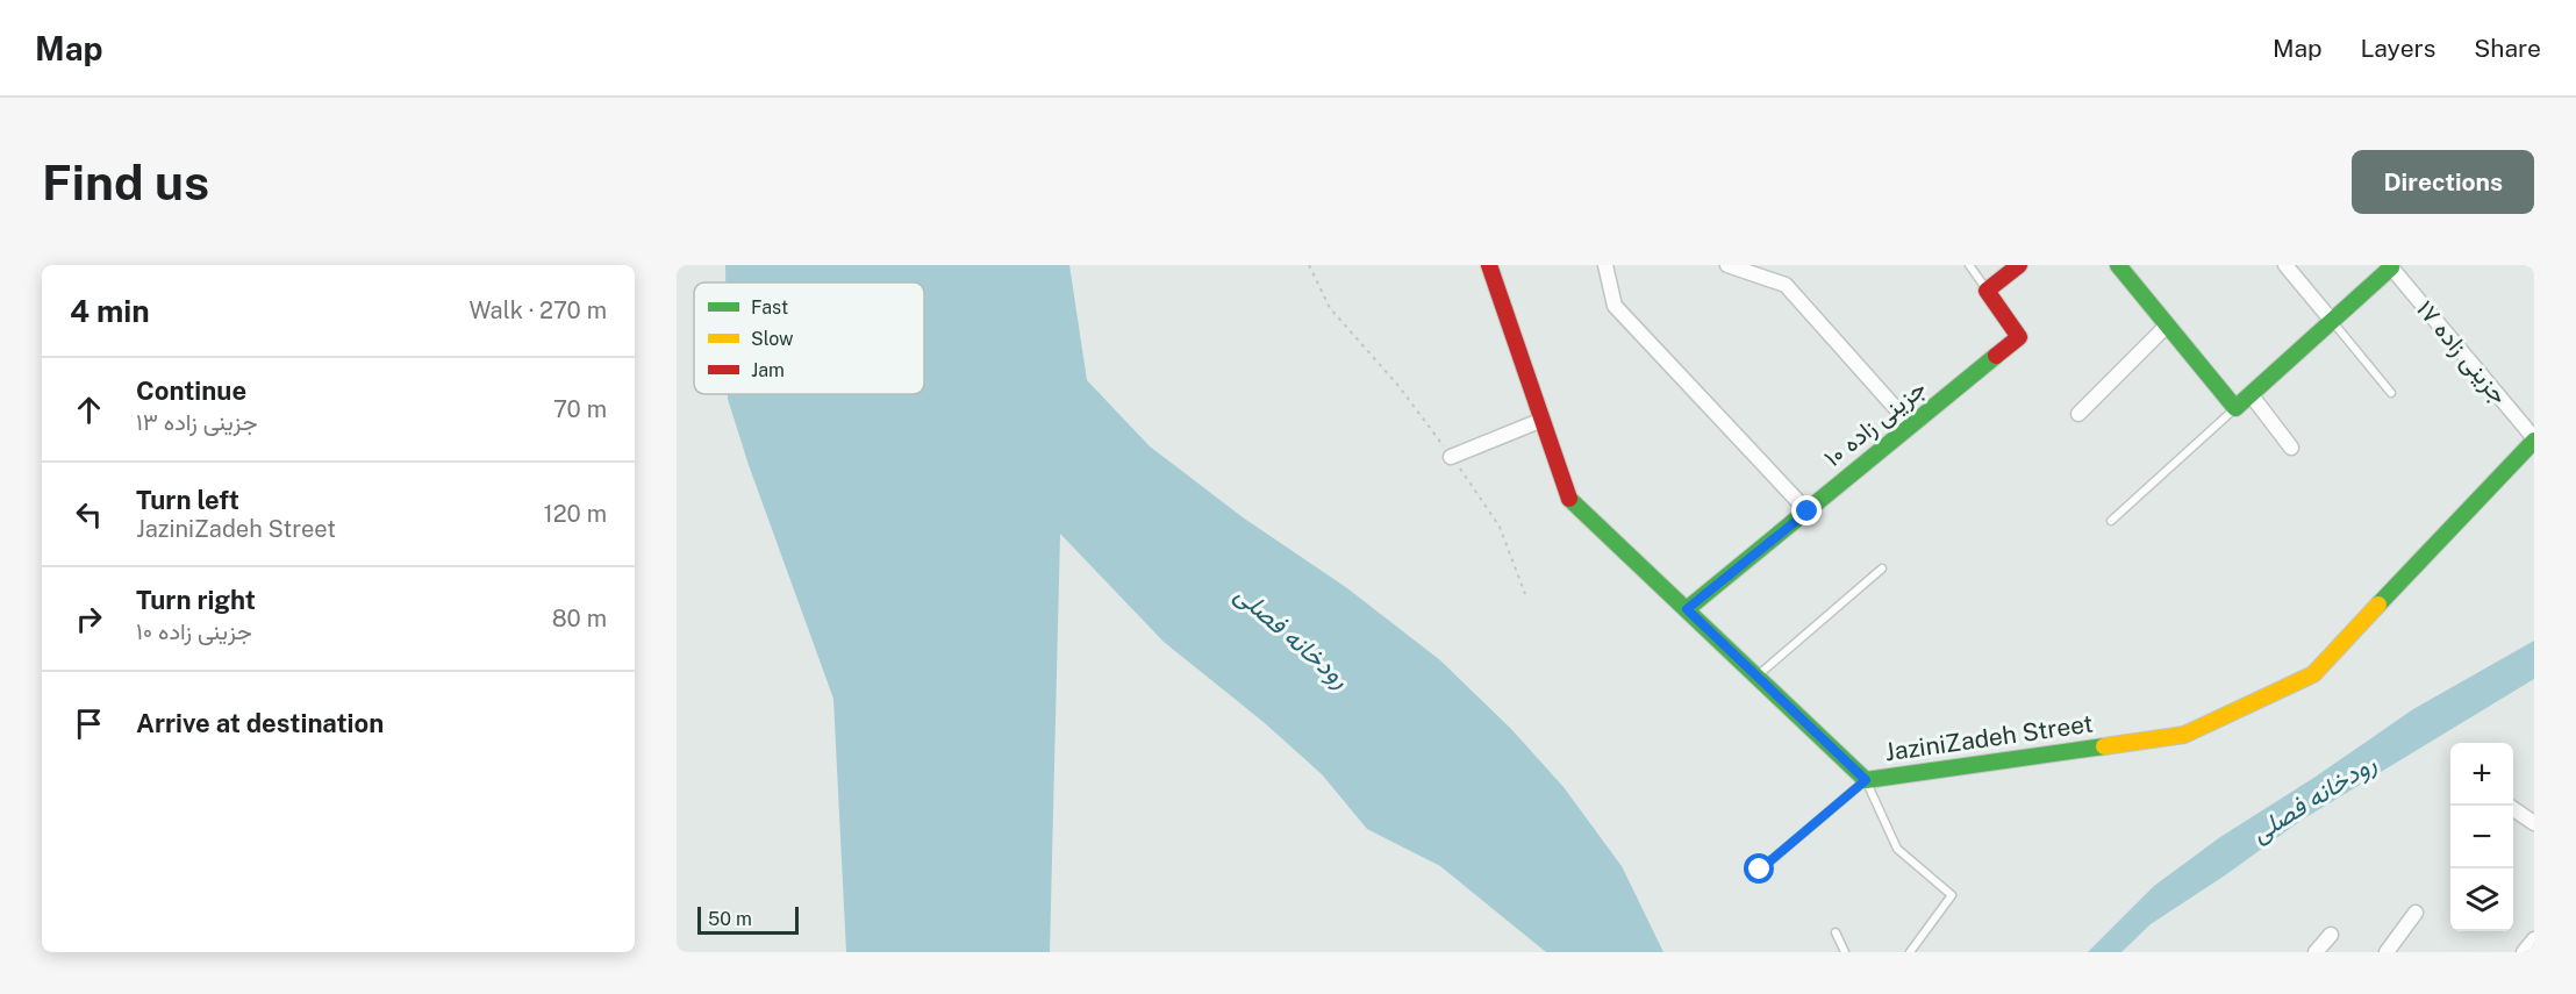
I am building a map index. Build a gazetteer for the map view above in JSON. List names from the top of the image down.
{
  "streets": {
    "street": ["جزینی زاده ۱۷", "جزینی زاده ۱۰", "JaziniZadeh Street"]
  },
  "crossings": [
    ["جزینی زاده ۱۷", "JaziniZadeh Street"],
    ["جزینی زاده ۱۰", "JaziniZadeh Street"]
  ],
  "water": ["رودخانه فصلی"],
  "legend": ["Fast", "Slow", "Jam"],
  "scale_bar": "50 m",
  "page": {
    "header": "Map",
    "nav": ["Map", "Layers", "Share"],
    "buttons": "Directions",
    "title": "Find us",
    "heading": ["4 min", "Walk · 270 m"],
    "list": [
      ["Continue", "جزینی زاده ۱۳", "70 m"],
      ["Turn left", "JaziniZadeh Street", "120 m"],
      ["Turn right", "جزینی زاده ۱۰", "80 m"],
      "Arrive at destination"
    ],
    "map_buttons": ["+", "−"],
    "scale": "50 m"
  }
}
